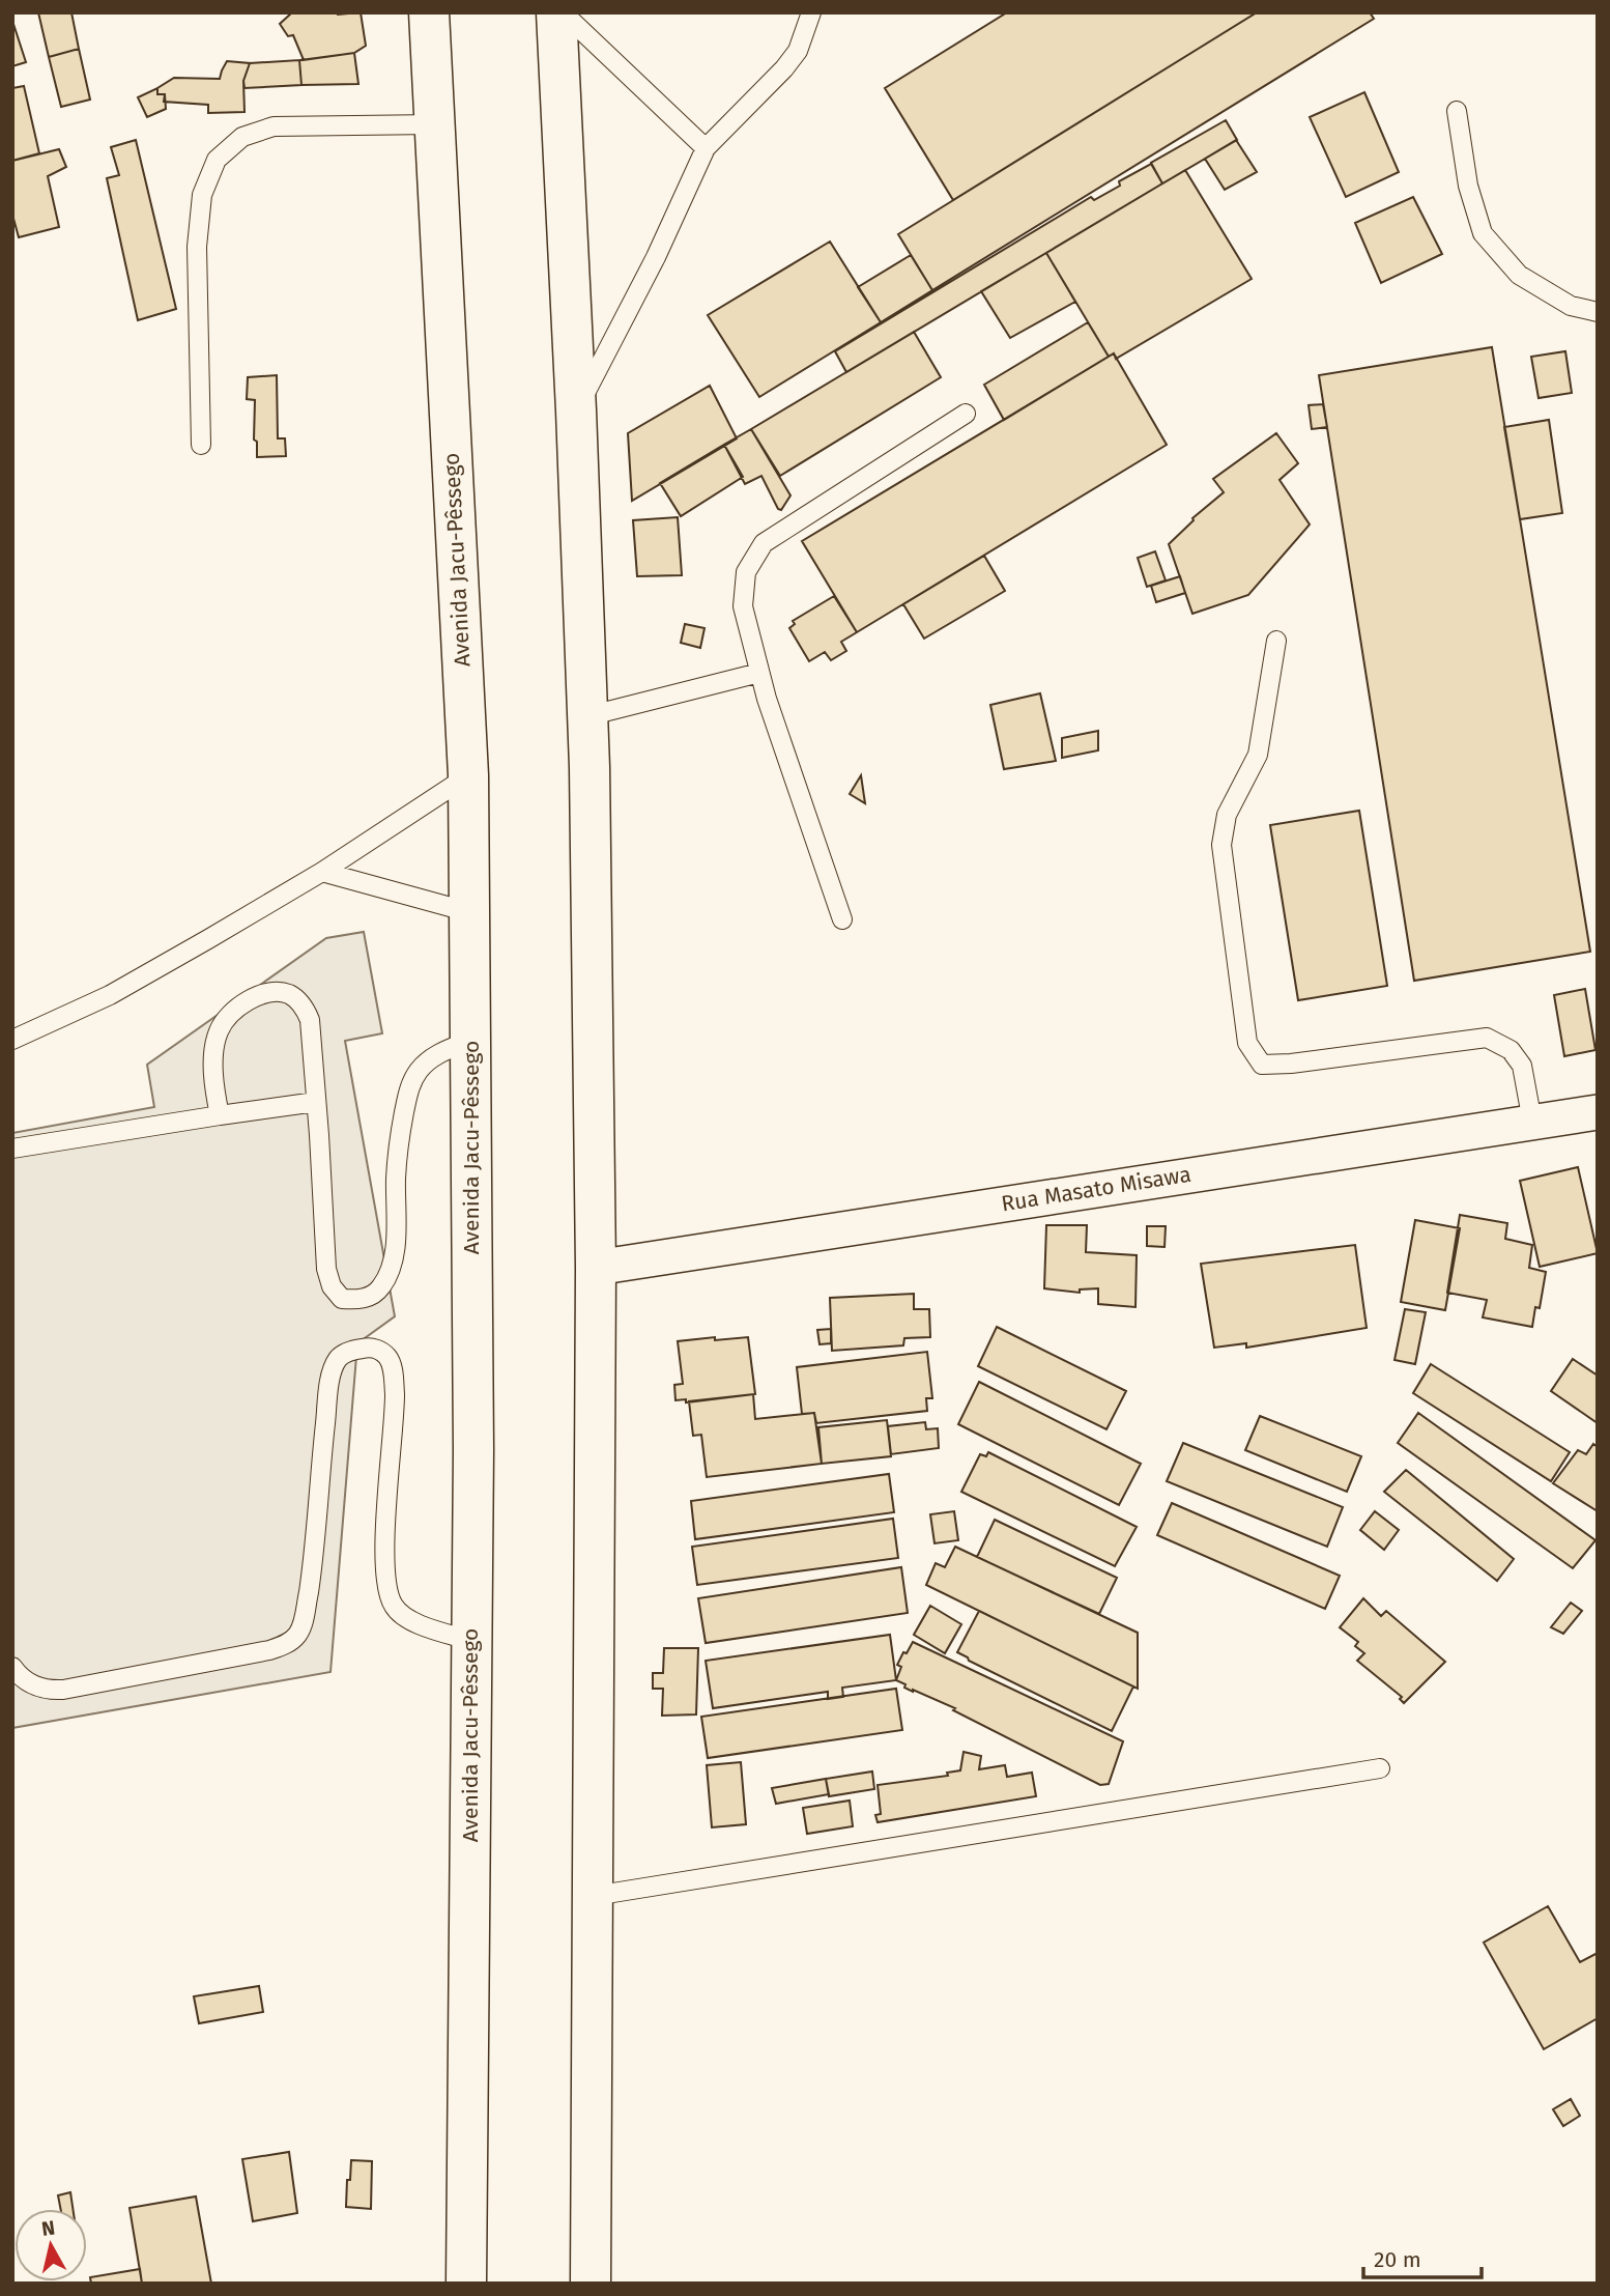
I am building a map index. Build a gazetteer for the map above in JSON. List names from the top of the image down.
{
  "streets": {
    "highway": ["Avenida Jacu-Pêssego"],
    "street": ["Rua Masato Misawa"]
  },
  "scale_bar": "20 m",
  "north": "top"
}
